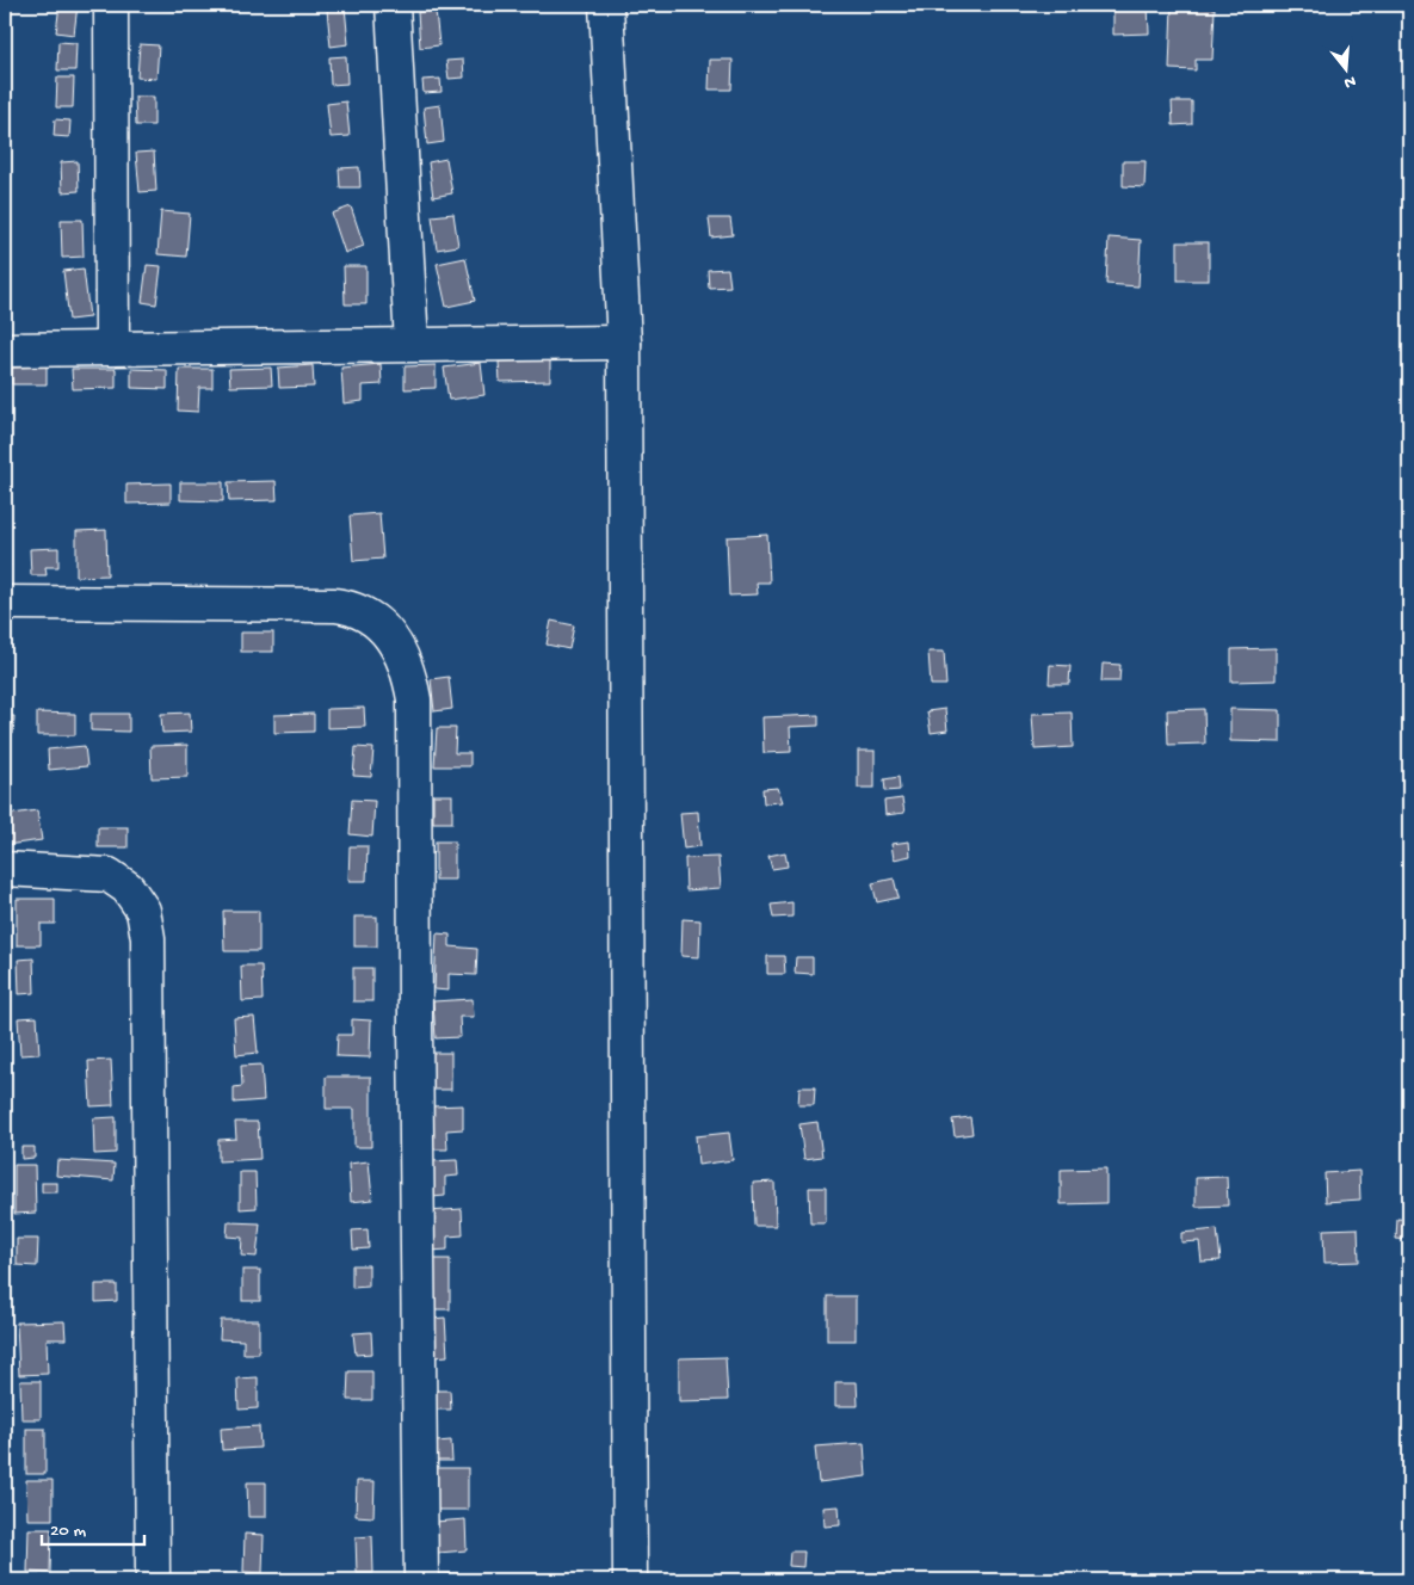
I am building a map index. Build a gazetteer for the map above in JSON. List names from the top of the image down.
{
  "scale_bar": "20 m",
  "north": "bottom"
}
